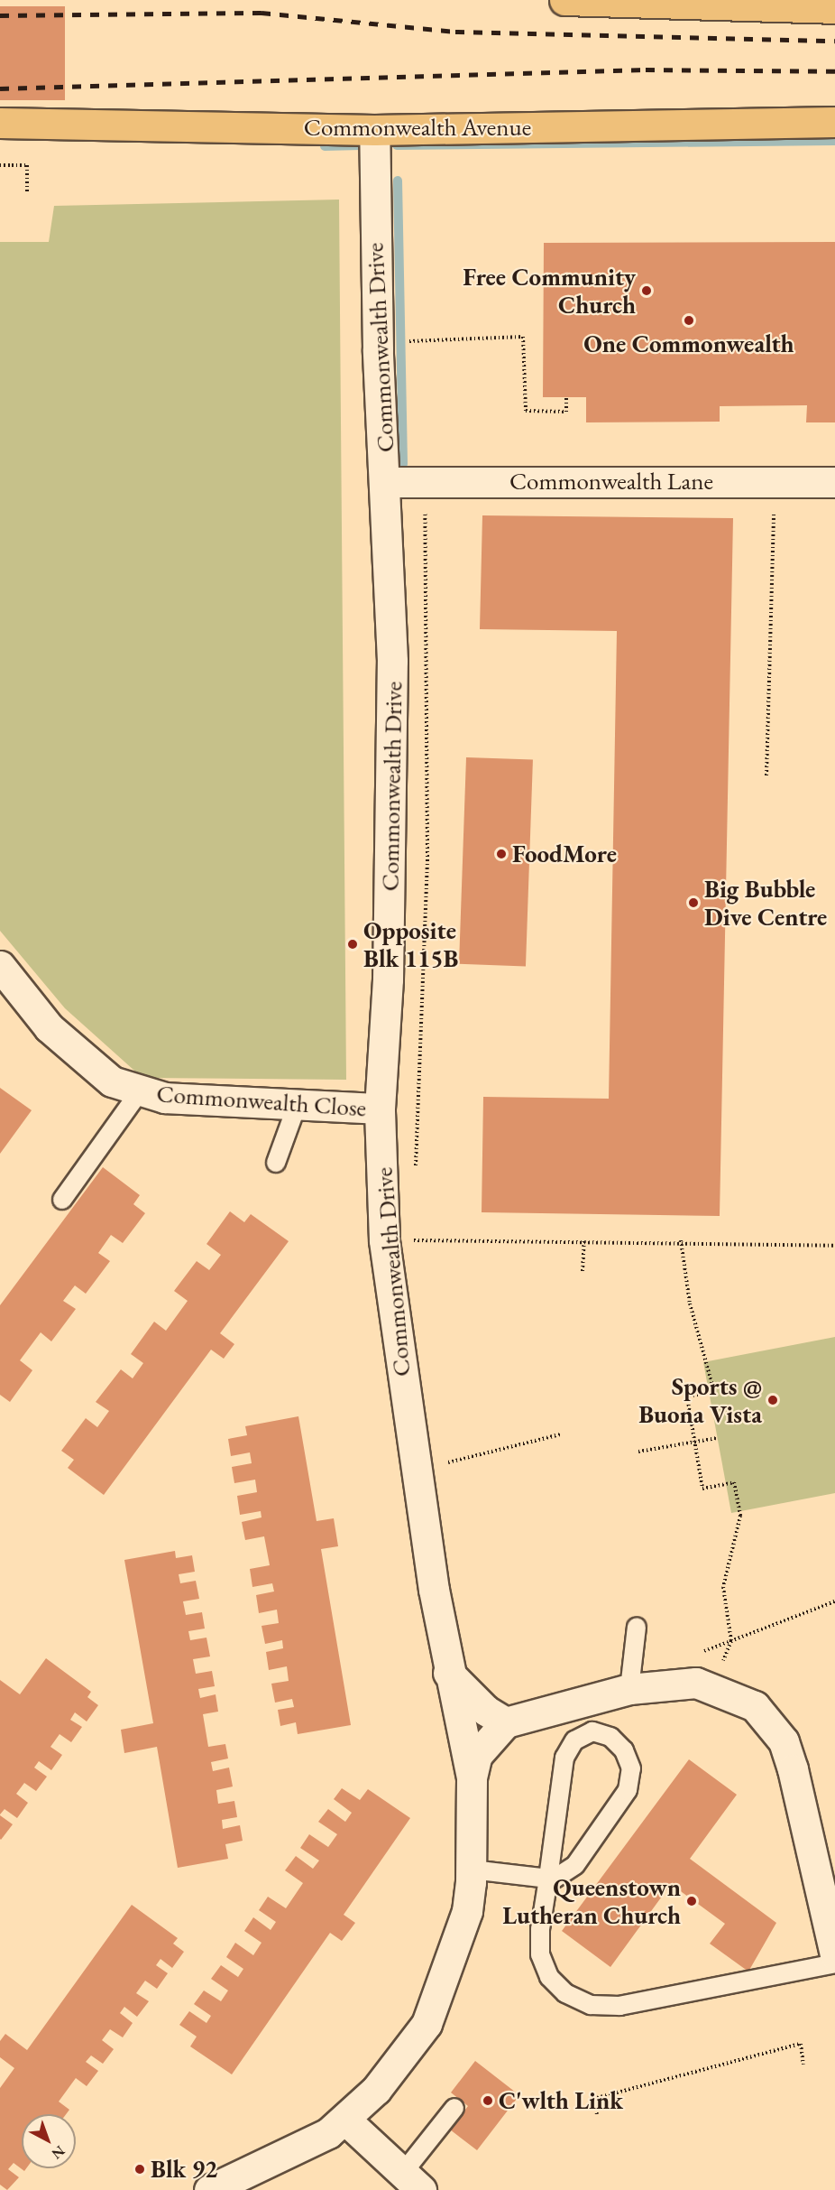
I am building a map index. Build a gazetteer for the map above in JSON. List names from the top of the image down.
{
  "streets": {
    "main road": ["Commonwealth Avenue"],
    "street": ["Commonwealth Drive", "Commonwealth Lane", "Commonwealth Close"]
  },
  "crossings": [
    ["Commonwealth Avenue", "Commonwealth Drive"],
    ["Commonwealth Drive", "Commonwealth Lane"],
    ["Commonwealth Drive", "Commonwealth Close"]
  ],
  "places": [
    "Free Community Church",
    "One Commonwealth",
    "FoodMore",
    "Big Bubble Dive Centre",
    "Opposite Blk 115B",
    "Sports @ Buona Vista",
    "Queenstown Lutheran Church",
    "C'wlth Link",
    "Blk 92"
  ],
  "north": "bottom right"
}
